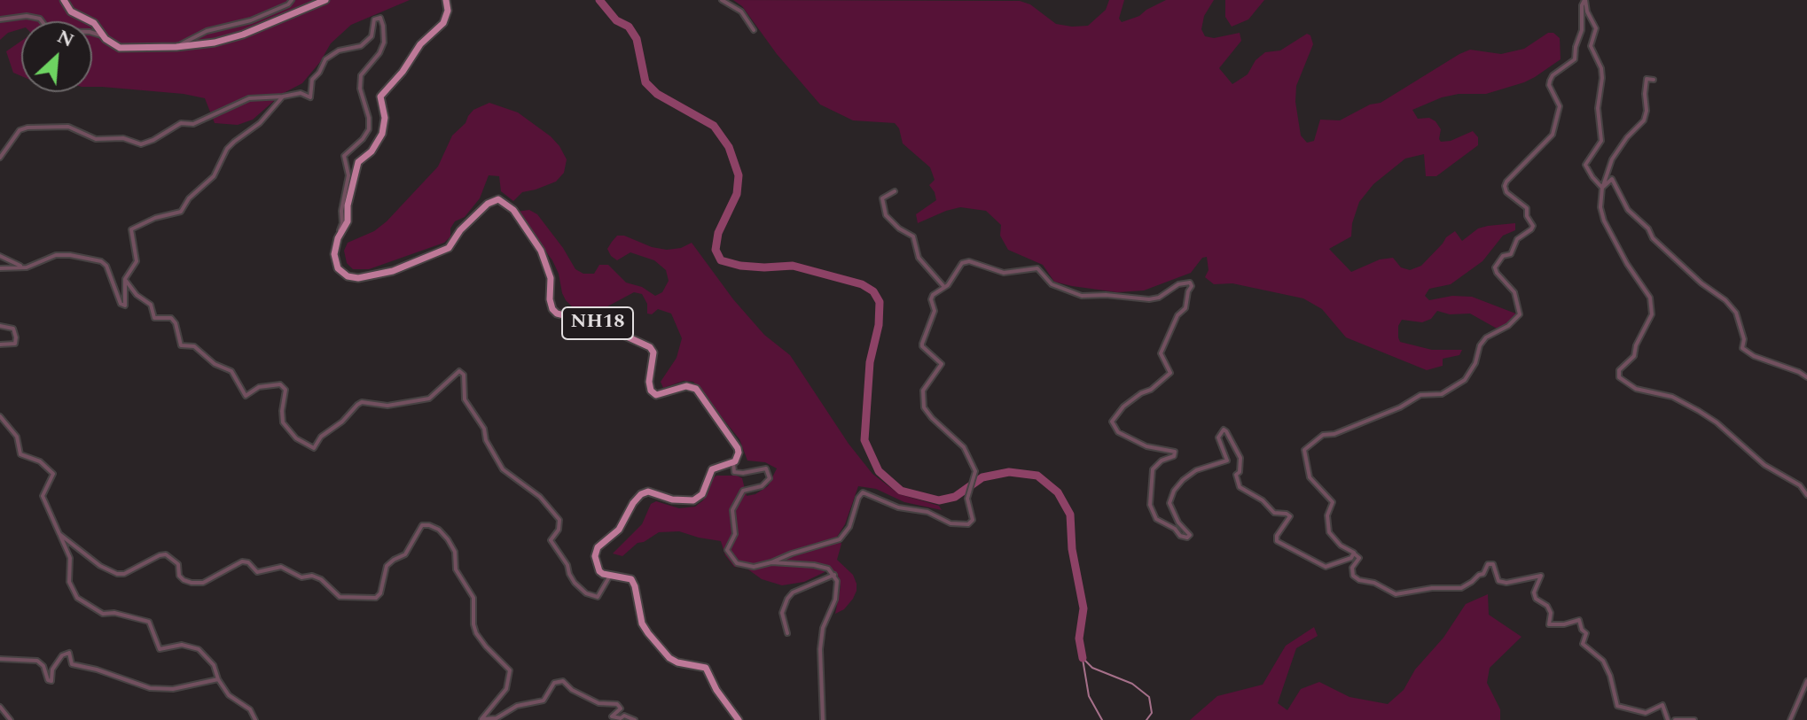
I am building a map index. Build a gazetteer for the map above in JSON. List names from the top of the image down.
{
  "streets": {
    "main road": ["NH18"]
  },
  "north": "top right"
}
